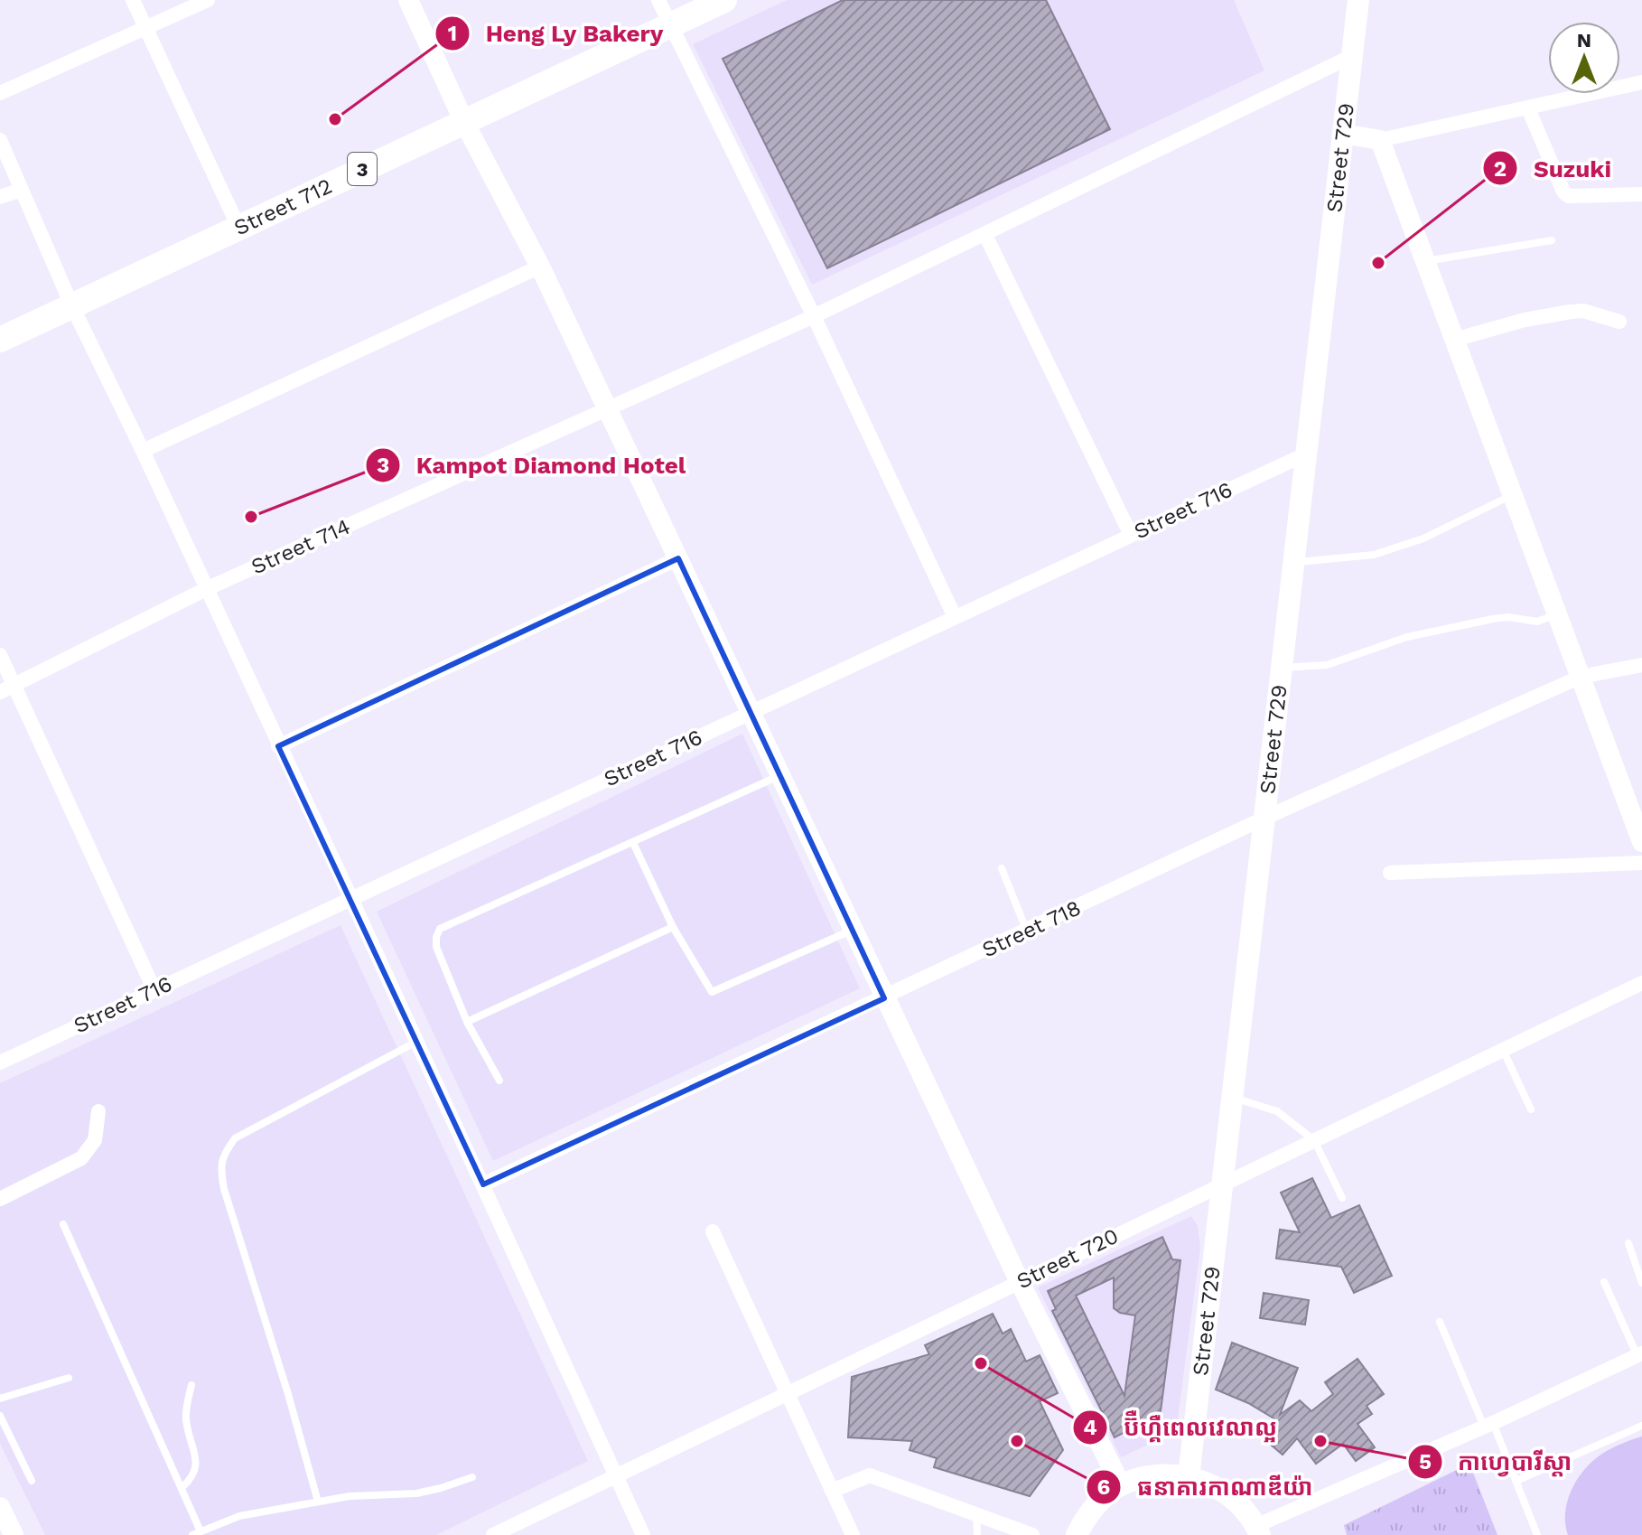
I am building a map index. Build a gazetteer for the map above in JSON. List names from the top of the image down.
{
  "streets": {
    "highway": ["3", "Street 712"],
    "main road": ["Street 729"],
    "street": [
      "Street 716",
      "Street 714",
      "Street 718",
      "Street 720"
    ]
  },
  "crossings": [
    ["Street 729", "Street 716"],
    ["Street 729", "Street 714"],
    ["Street 729", "Street 718"],
    ["Street 729", "Street 720"]
  ],
  "places": [
    "Heng Ly Bakery",
    "Suzuki",
    "Kampot Diamond Hotel",
    "ប៊ឺហ្គឺពេលវេលាល្អ",
    "ធនាគារកាណាឌីយ៉ា",
    "កាហ្វេបារីស្តា"
  ],
  "north": "top"
}
